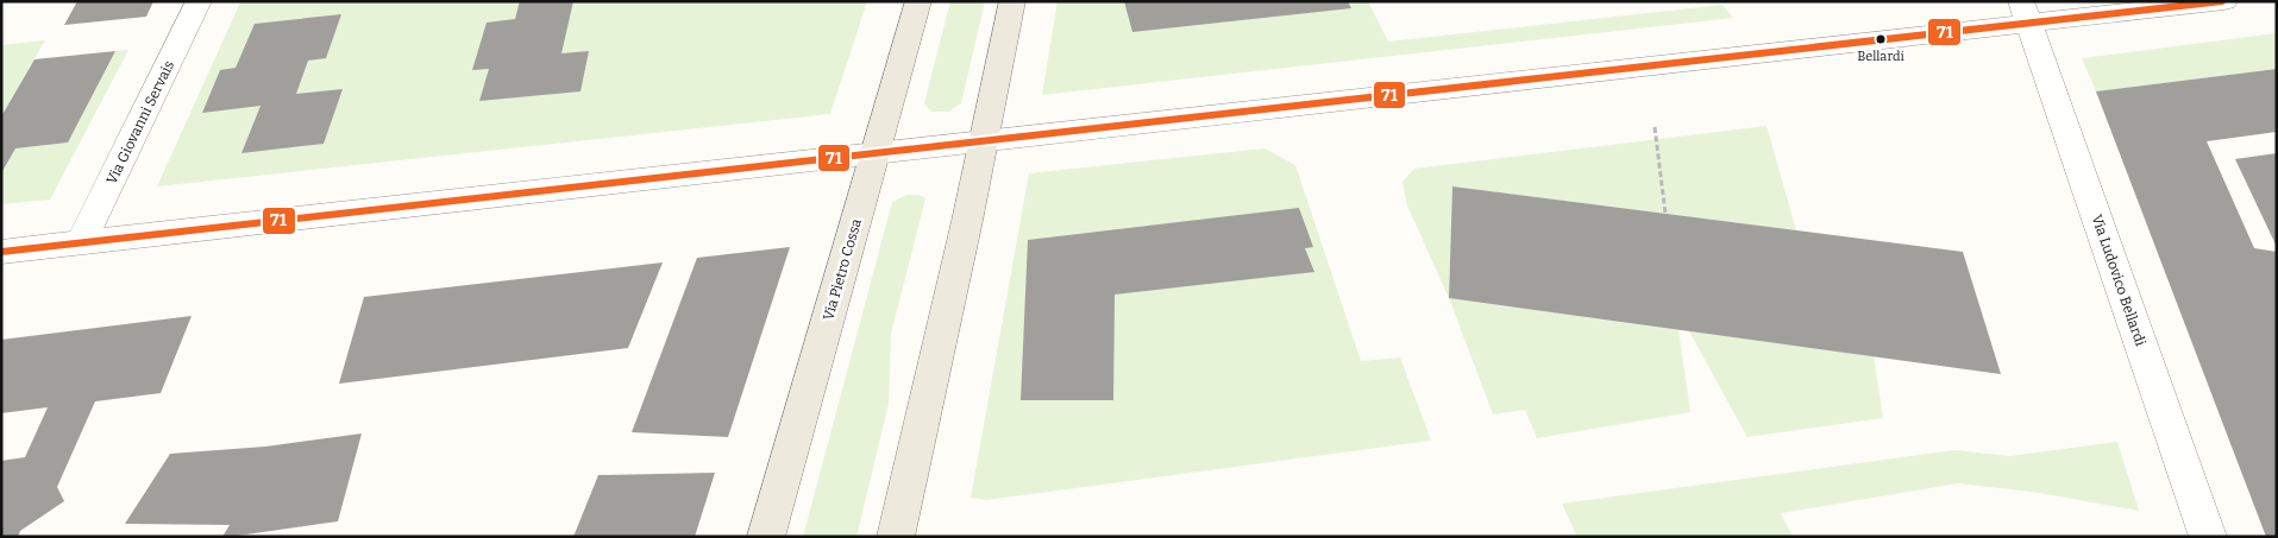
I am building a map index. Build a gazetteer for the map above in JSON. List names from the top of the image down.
{
  "streets": {
    "main road": ["Via Pietro Cossa"],
    "street": ["Via Giovanni Servais", "Via Ludovico Bellardi"]
  },
  "places": ["Bellardi"],
  "lines": ["transit line 71"]
}
